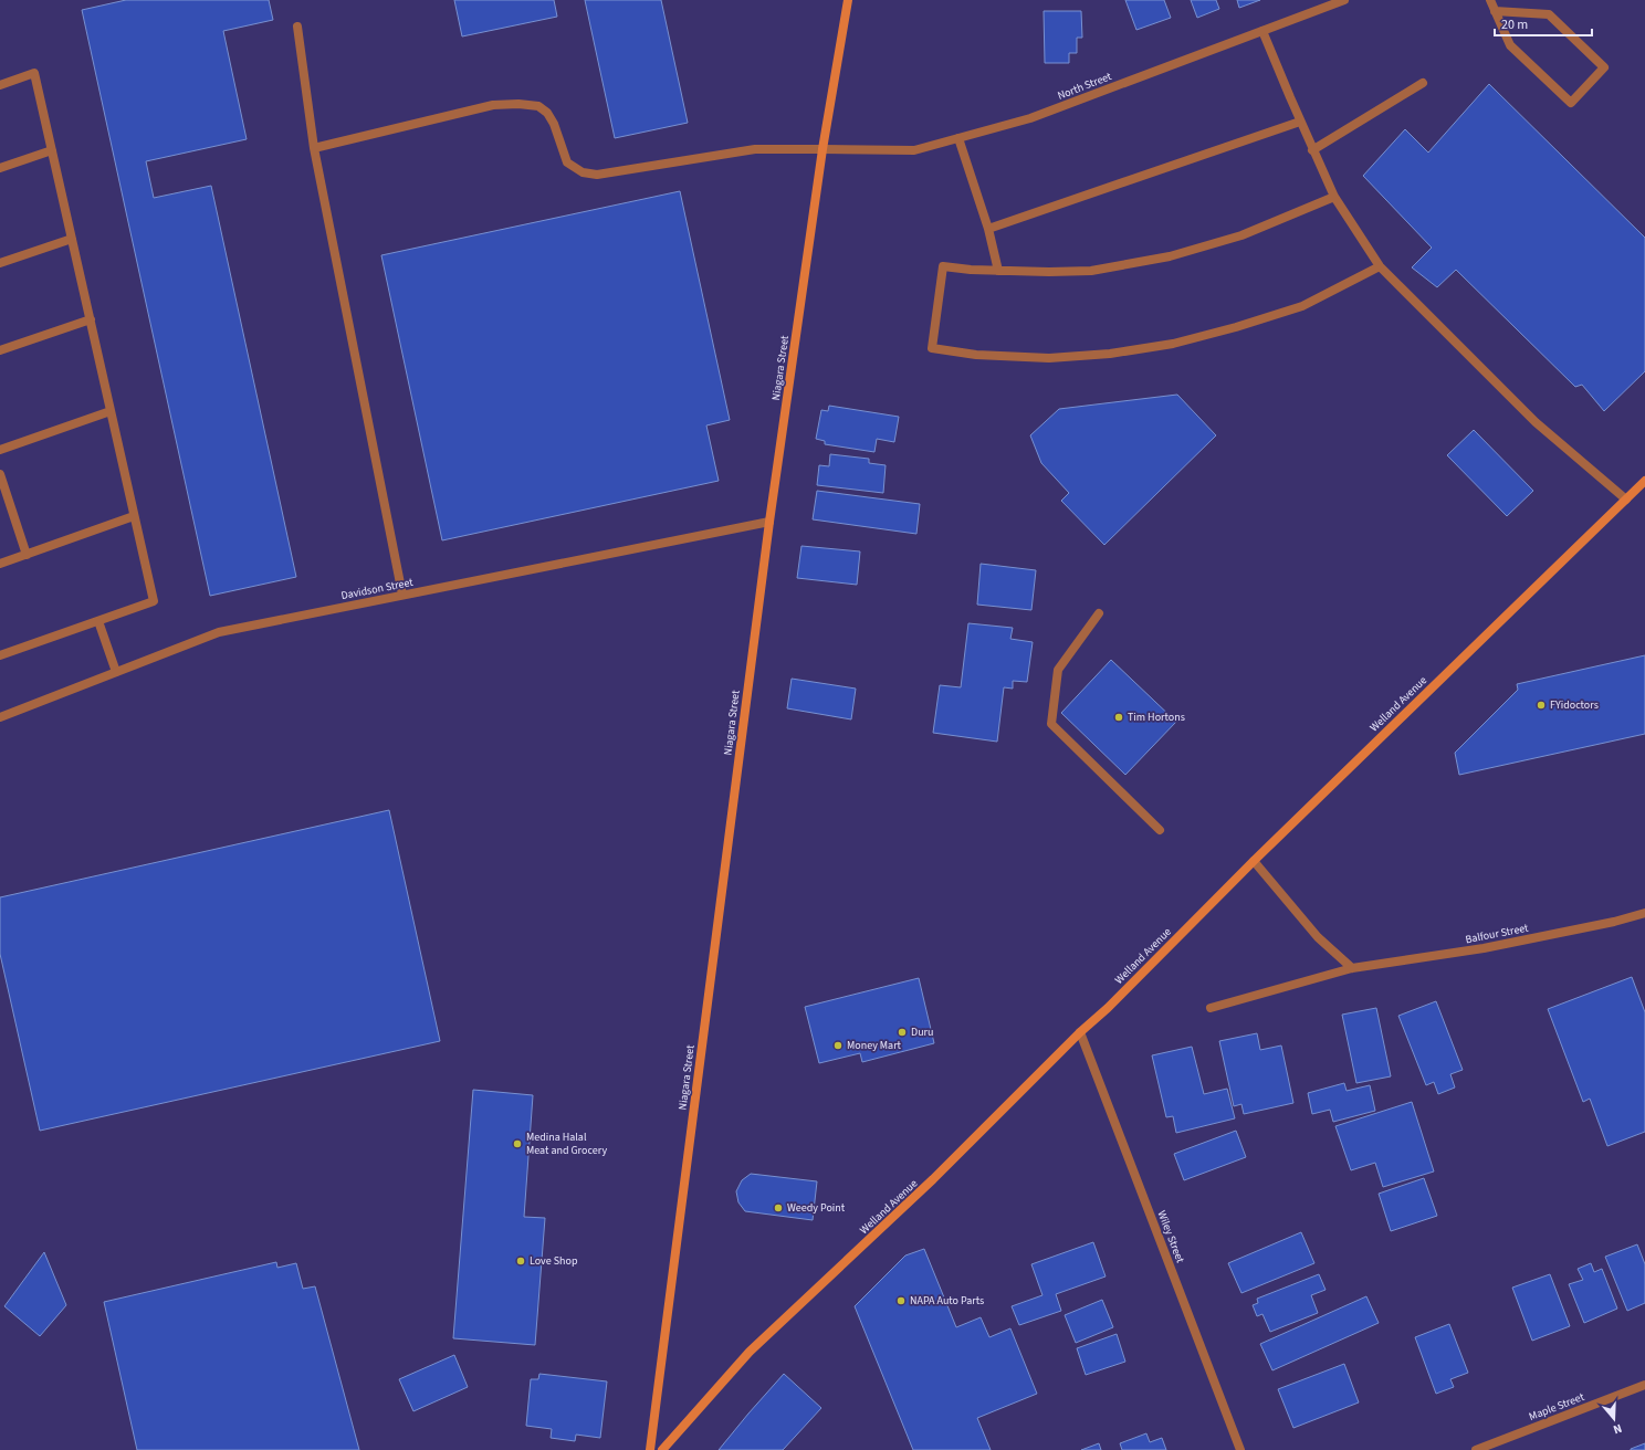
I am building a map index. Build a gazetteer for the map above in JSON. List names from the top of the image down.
{
  "streets": {
    "main road": ["Niagara Street", "Welland Avenue"],
    "street": [
      "North Street",
      "Davidson Street",
      "Balfour Street",
      "Wiley Street",
      "Maple Street"
    ]
  },
  "crossings": [
    ["North Street", "Niagara Street"],
    ["Niagara Street", "Davidson Street"],
    ["Welland Avenue", "Wiley Street"]
  ],
  "places": [
    "FYidoctors",
    "Tim Hortons",
    "Duru",
    "Money Mart",
    "Medina Halal Meat and Grocery",
    "Weedy Point",
    "Love Shop",
    "NAPA Auto Parts"
  ],
  "scale_bar": "20 m",
  "north": "bottom"
}
